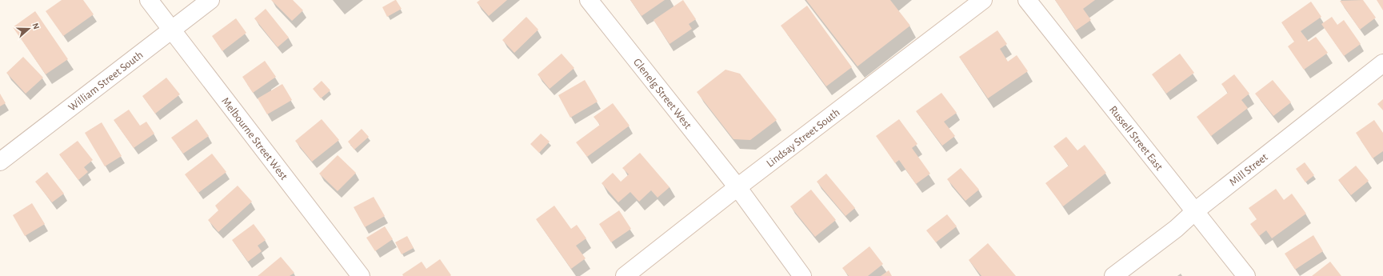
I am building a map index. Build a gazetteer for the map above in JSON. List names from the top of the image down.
{
  "streets": {
    "street": [
      "William Street South",
      "Glenelg Street West",
      "Melbourne Street West",
      "Lindsay Street South",
      "Russell Street East",
      "Mill Street"
    ]
  },
  "crossings": [
    ["William Street South", "Melbourne Street West"],
    ["Glenelg Street West", "Lindsay Street South"],
    ["Russell Street East", "Mill Street"]
  ],
  "north": "right"
}
